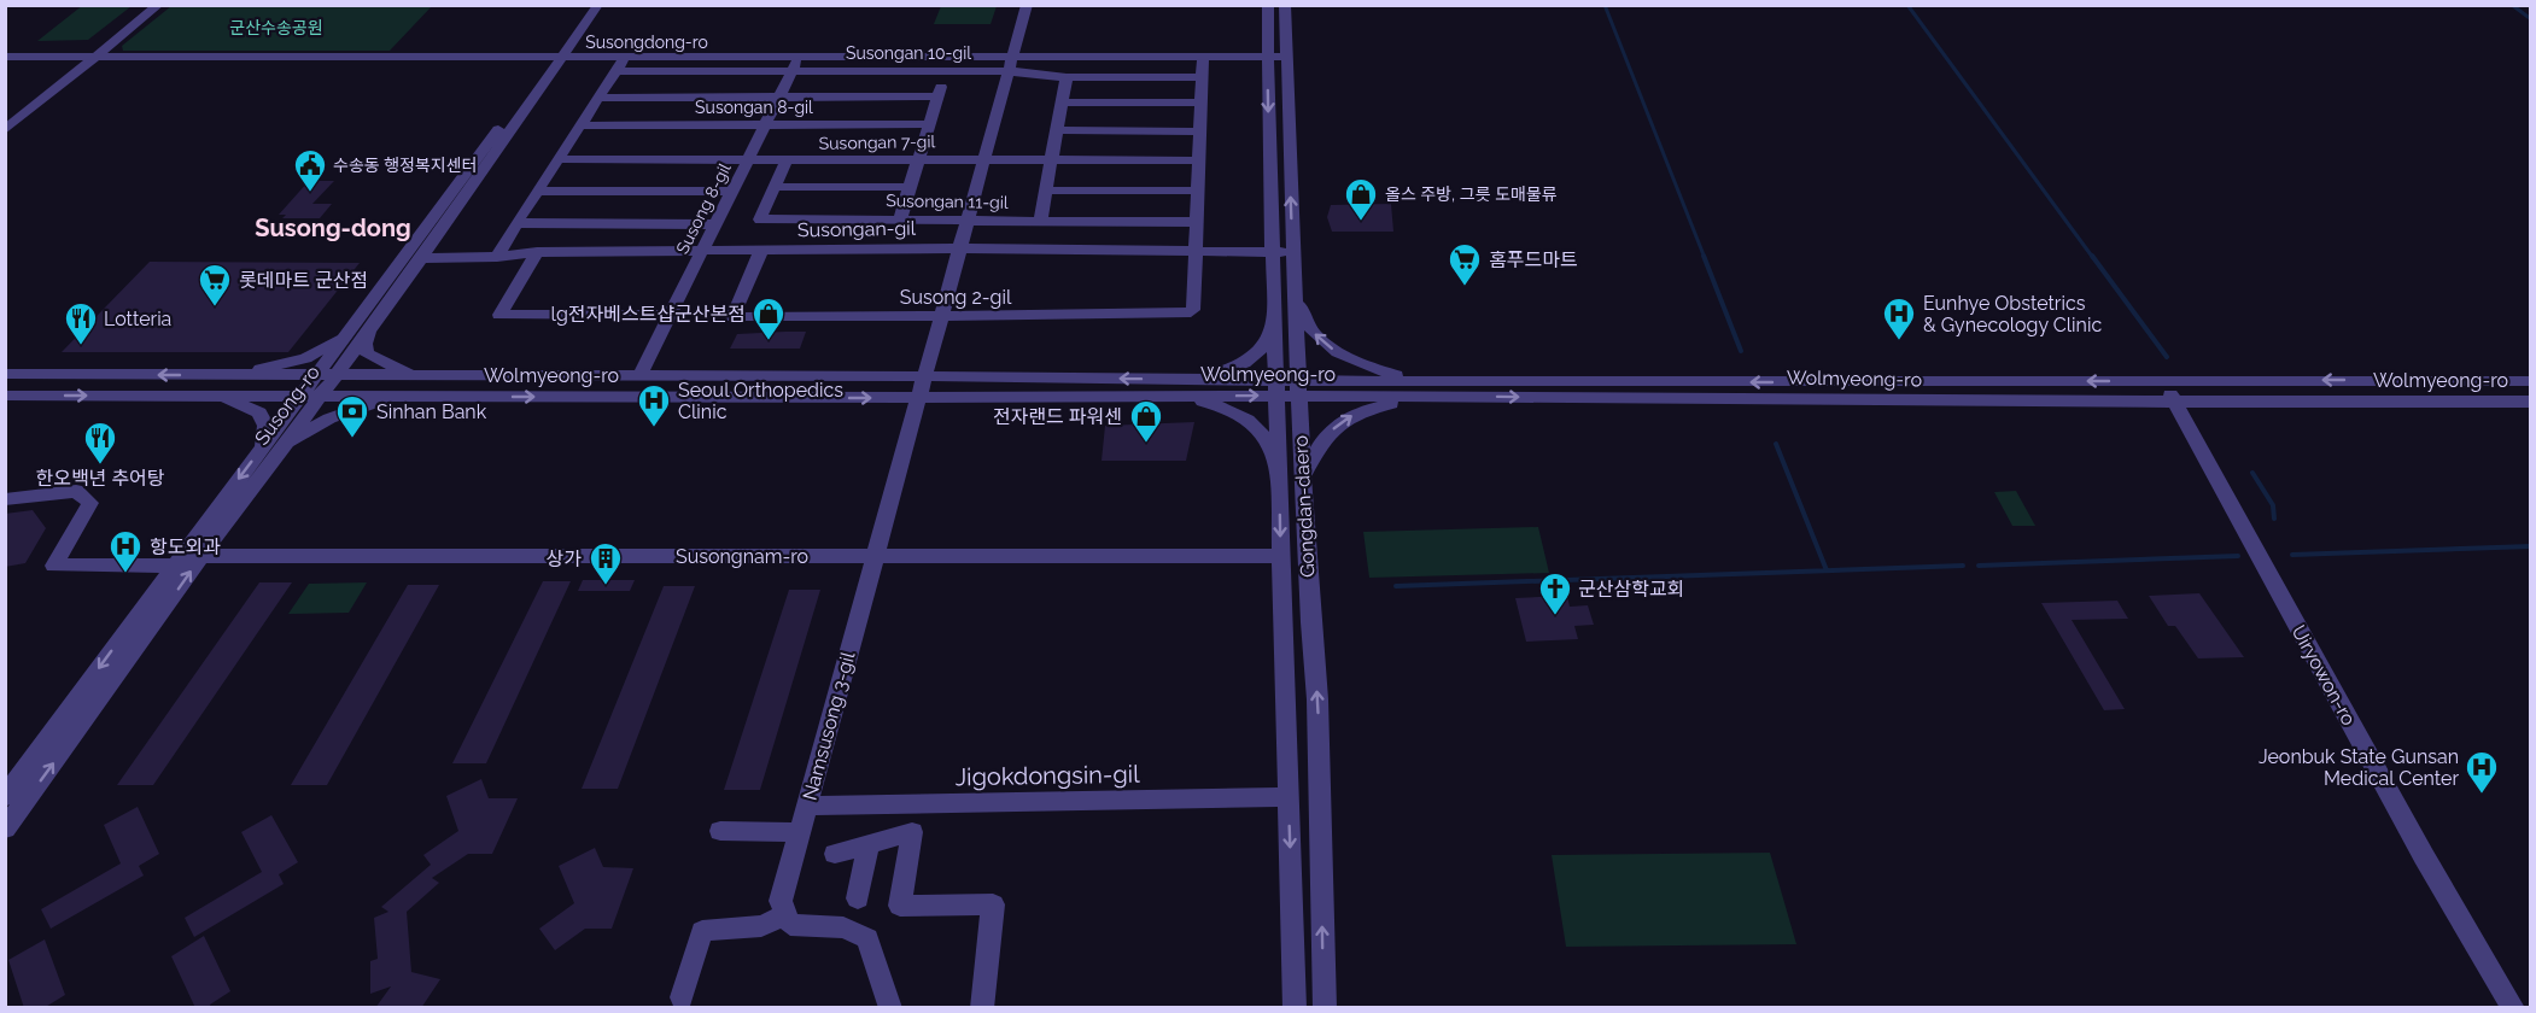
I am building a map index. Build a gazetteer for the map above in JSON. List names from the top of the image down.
{
  "streets": {
    "street": [
      "Susongdong-ro",
      "Susongan 10-gil",
      "Susongan 8-gil",
      "Susongan 7-gil",
      "Susongan 11-gil",
      "Susong 8-gil",
      "Susongan-gil",
      "Susong 2-gil",
      "Wolmyeong-ro",
      "Susong-ro",
      "Gongdan-daero",
      "Susongnam-ro",
      "Uiryowon-ro",
      "Namsusong 3-gil",
      "Jigokdongsin-gil"
    ]
  },
  "crossings": [
    ["Susongdong-ro", "Susong 8-gil"],
    ["Susongdong-ro", "Susong-ro"],
    ["Susongdong-ro", "Gongdan-daero"],
    ["Susongdong-ro", "Namsusong 3-gil"],
    ["Susongan 10-gil", "Susong 8-gil"],
    ["Susongan 10-gil", "Namsusong 3-gil"],
    ["Susongan 8-gil", "Susong 8-gil"],
    ["Susongan 7-gil", "Susongan 11-gil"],
    ["Susongan 7-gil", "Susong 8-gil"],
    ["Susongan 7-gil", "Namsusong 3-gil"],
    ["Susongan 11-gil", "Namsusong 3-gil"],
    ["Susong 8-gil", "Susongan-gil"],
    ["Susong 8-gil", "Wolmyeong-ro"],
    ["Susongan-gil", "Susong 2-gil"],
    ["Susongan-gil", "Susong-ro"],
    ["Susongan-gil", "Gongdan-daero"],
    ["Susongan-gil", "Namsusong 3-gil"],
    ["Susong 2-gil", "Namsusong 3-gil"],
    ["Wolmyeong-ro", "Susong-ro"],
    ["Wolmyeong-ro", "Gongdan-daero"],
    ["Wolmyeong-ro", "Uiryowon-ro"],
    ["Wolmyeong-ro", "Namsusong 3-gil"],
    ["Susong-ro", "Susongnam-ro"],
    ["Gongdan-daero", "Susongnam-ro"],
    ["Gongdan-daero", "Jigokdongsin-gil"],
    ["Susongnam-ro", "Namsusong 3-gil"],
    ["Namsusong 3-gil", "Jigokdongsin-gil"]
  ],
  "districts": ["Susong-dong"],
  "parks": ["군산수송공원"],
  "places": {
    "public building": ["수송동 행정복지센터"],
    "shop": ["올스 주방, 그릇 도매물류", "lg전자베스트샵군산본점", "전자랜드 파워센"],
    "supermarket": ["홈푸드마트", "롯데마트 군산점"],
    "hospital": [
      "Eunhye Obstetrics & Gynecology Clinic",
      "Seoul Orthopedics Clinic",
      "항도외과",
      "Jeonbuk State Gunsan Medical Center"
    ],
    "restaurant": ["Lotteria", "한오백년 추어탕"],
    "bank": ["Sinhan Bank"],
    "building": ["상가"],
    "church": ["군산삼학교회"]
  }
}
